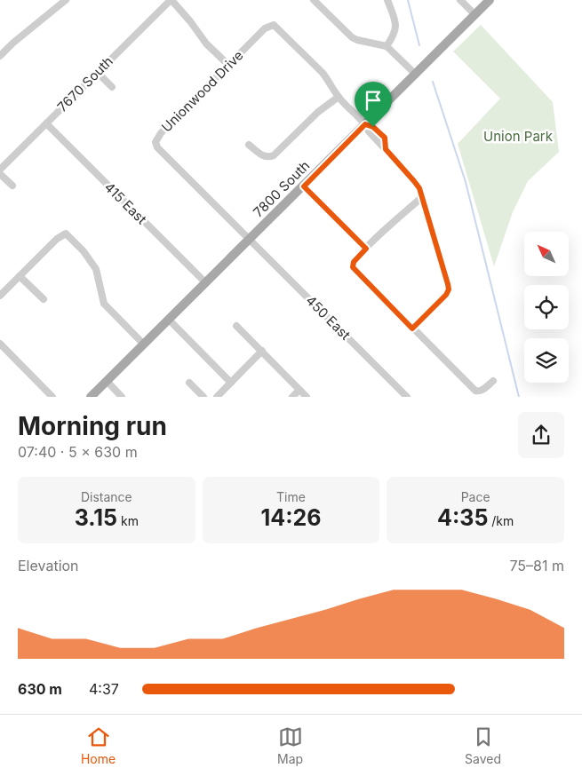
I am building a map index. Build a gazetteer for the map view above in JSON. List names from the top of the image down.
{
  "streets": {
    "main road": ["7800 South"],
    "street": [
      "7670 South",
      "Unionwood Drive",
      "415 East",
      "450 East"
    ]
  },
  "crossings": [
    ["7670 South", "415 East"],
    ["Unionwood Drive", "7800 South"],
    ["Unionwood Drive", "450 East"],
    ["7800 South", "415 East"],
    ["7800 South", "450 East"]
  ],
  "parks": ["Union Park"],
  "north": "top left",
  "page": {
    "heading": ["Morning run", "07:40 · 5 × 630 m"],
    "stats": [
      ["Distance", "3.15 km"],
      ["Time", "14:26"],
      ["Pace", "4:35 /km"]
    ],
    "chart": ["Elevation", "75–81 m"],
    "list": [
      {
        "name": "630 m",
        "note": "4:37"
      }
    ],
    "tabs": ["Home", "Map", "Saved"]
  }
}
